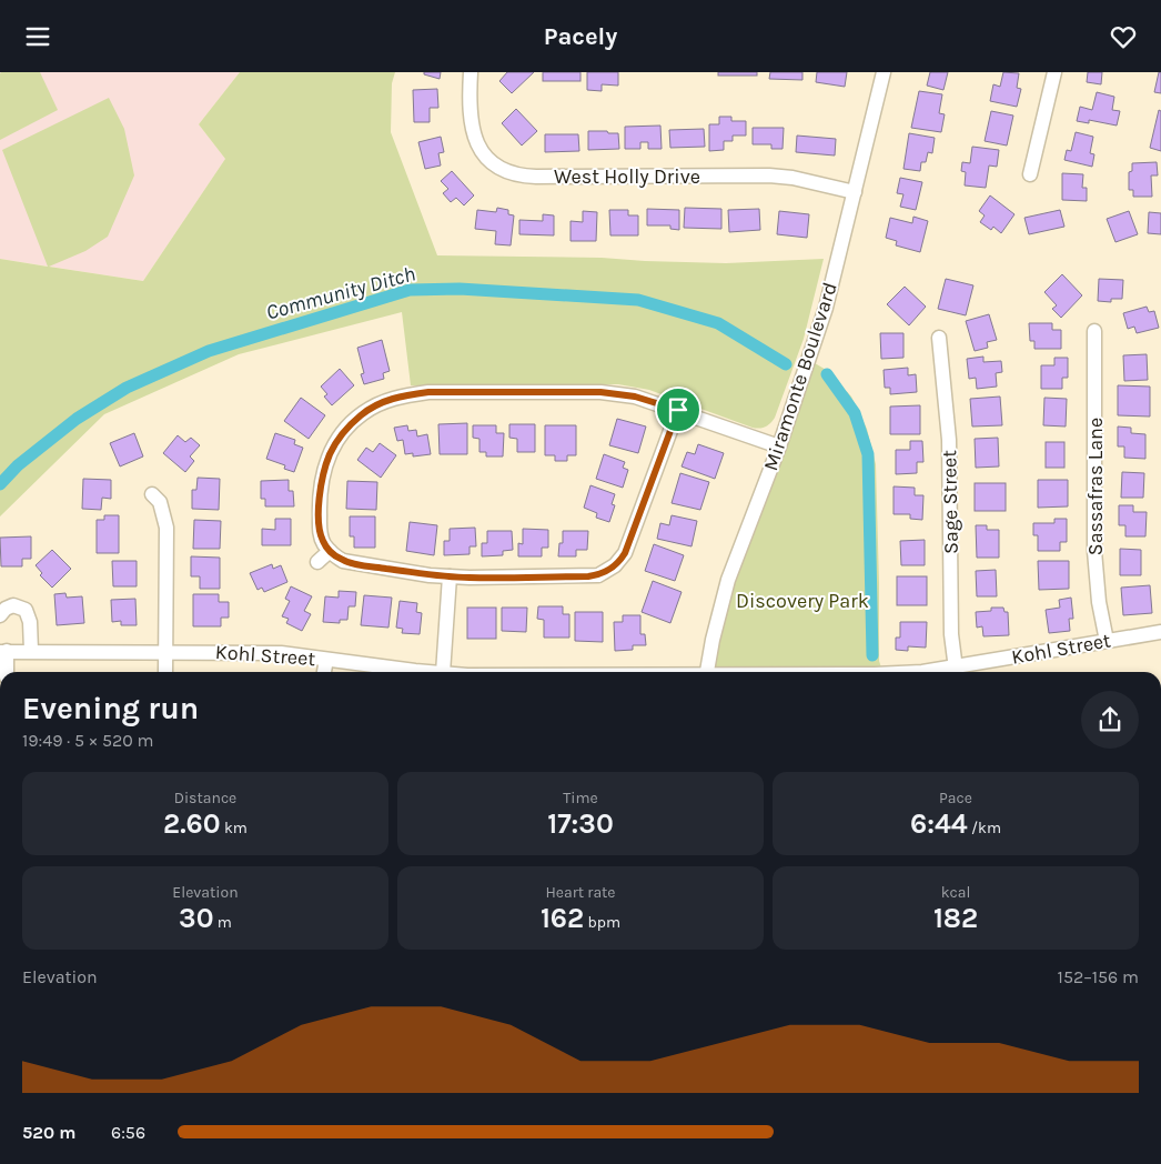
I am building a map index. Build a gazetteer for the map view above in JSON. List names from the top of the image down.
{
  "streets": {
    "street": [
      "West Holly Drive",
      "Miramonte Boulevard",
      "Sassafras Lane",
      "Sage Street",
      "Kohl Street"
    ]
  },
  "crossings": [
    ["West Holly Drive", "Miramonte Boulevard"],
    ["Sassafras Lane", "Kohl Street"],
    ["Sage Street", "Kohl Street"]
  ],
  "water": ["Community Ditch"],
  "parks": ["Discovery Park"],
  "page": {
    "header": "Pacely",
    "heading": ["Evening run", "19:49 · 5 × 520 m"],
    "stats": [
      ["Distance", "2.60 km"],
      ["Time", "17:30"],
      ["Pace", "6:44 /km"],
      ["Elevation", "30 m"],
      ["Heart rate", "162 bpm"],
      ["kcal", "182"]
    ],
    "chart": ["Elevation", "152–156 m"],
    "list": [
      {
        "name": "520 m",
        "note": "6:56"
      }
    ]
  }
}
